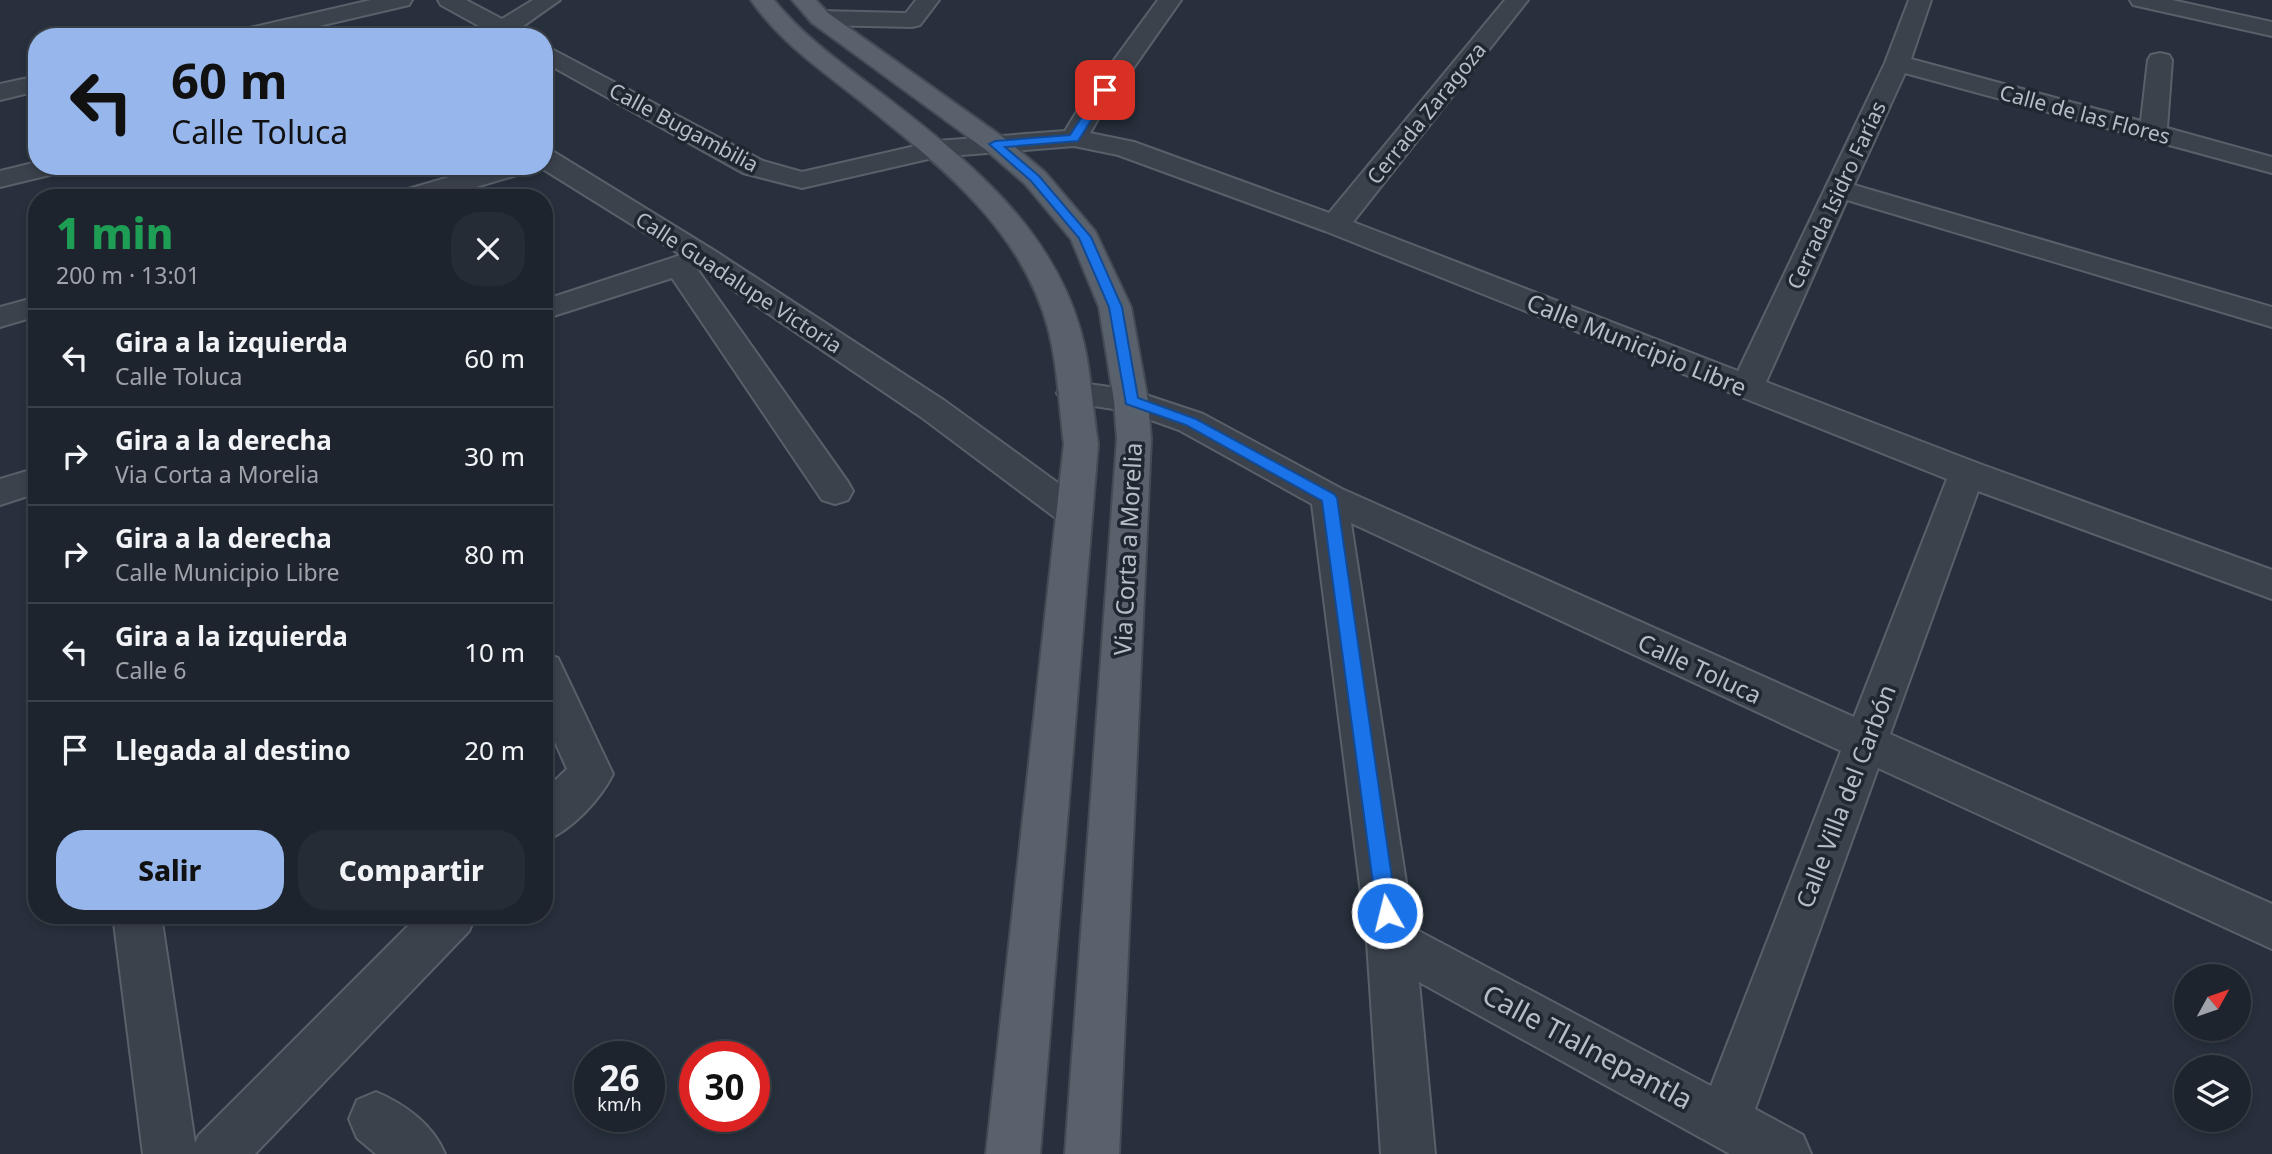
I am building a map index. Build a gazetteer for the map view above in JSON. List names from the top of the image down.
{
  "streets": {
    "main road": ["Via Corta a Morelia"],
    "street": [
      "Cerrada Zaragoza",
      "Calle de las Flores",
      "Calle Bugambilia",
      "Cerrada Isidro Farías",
      "Calle Guadalupe Victoria",
      "Calle Municipio Libre",
      "Calle Toluca",
      "Calle Villa del Carbón",
      "Calle Tlalnepantla"
    ]
  },
  "crossings": [
    ["Cerrada Zaragoza", "Calle Municipio Libre"],
    ["Calle de las Flores", "Cerrada Isidro Farías"],
    ["Calle Bugambilia", "Calle Municipio Libre"],
    ["Calle Bugambilia", "Via Corta a Morelia"],
    ["Cerrada Isidro Farías", "Calle Municipio Libre"],
    ["Calle Municipio Libre", "Via Corta a Morelia"],
    ["Calle Municipio Libre", "Calle Villa del Carbón"],
    ["Via Corta a Morelia", "Calle Toluca"],
    ["Calle Toluca", "Calle Villa del Carbón"],
    ["Calle Villa del Carbón", "Calle Tlalnepantla"]
  ],
  "north": "top right",
  "page": {
    "turn": ["60 m", "Calle Toluca"],
    "heading": ["1 min", "200 m · 13:01"],
    "list": [
      {
        "name": "Gira a la izquierda",
        "note": "Calle Toluca",
        "value": "60 m"
      },
      {
        "name": "Gira a la derecha",
        "note": "Via Corta a Morelia",
        "value": "30 m"
      },
      {
        "name": "Gira a la derecha",
        "note": "Calle Municipio Libre",
        "value": "80 m"
      },
      {
        "name": "Gira a la izquierda",
        "note": "Calle 6",
        "value": "10 m"
      },
      {
        "name": "Llegada al destino",
        "value": "20 m"
      }
    ],
    "buttons": ["Salir", "Compartir"],
    "speed": "26 km/h",
    "limit": "30"
  }
}
